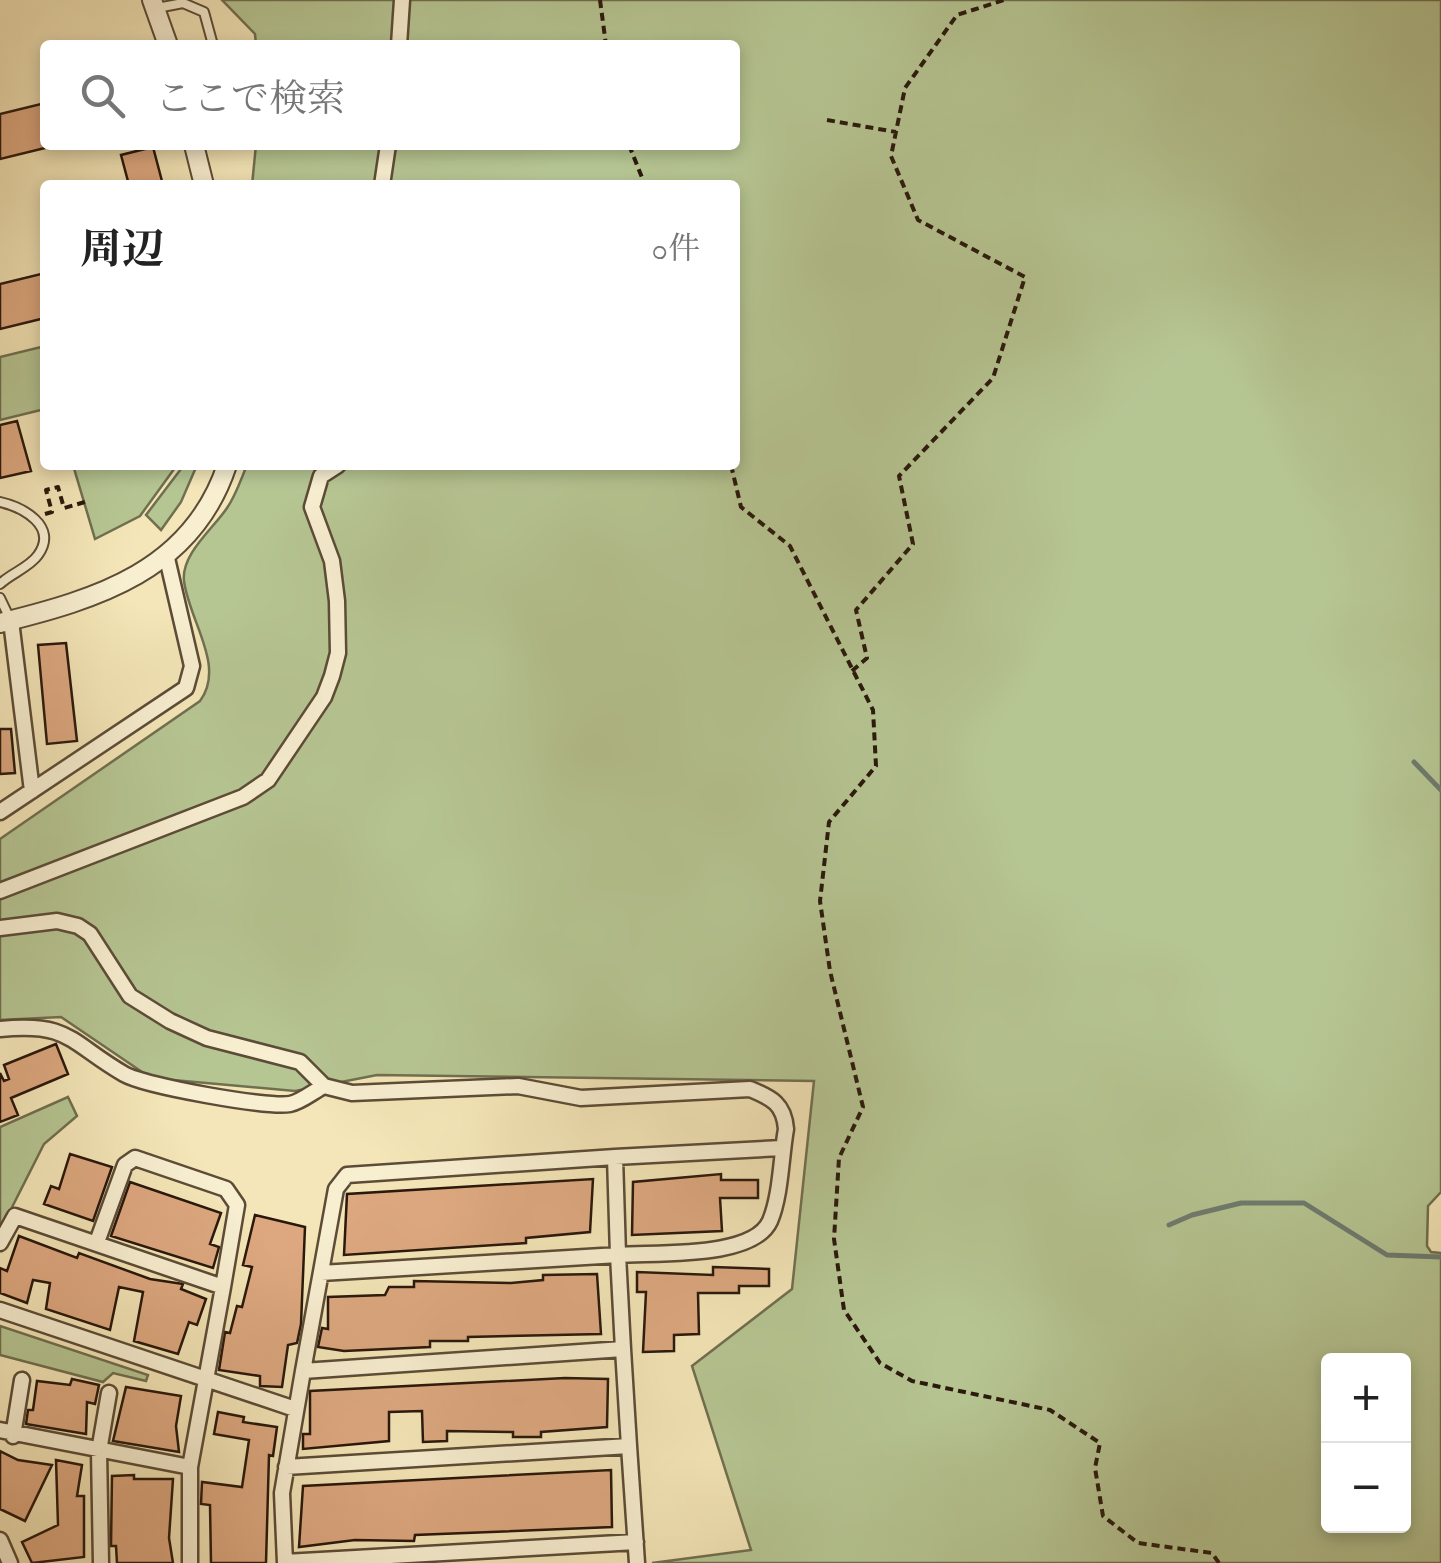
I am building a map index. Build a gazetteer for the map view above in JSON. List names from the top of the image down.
{
  "page": {
    "search": "ここで検索",
    "heading": ["周辺", "0件"],
    "map_buttons": ["+", "−"]
  }
}
